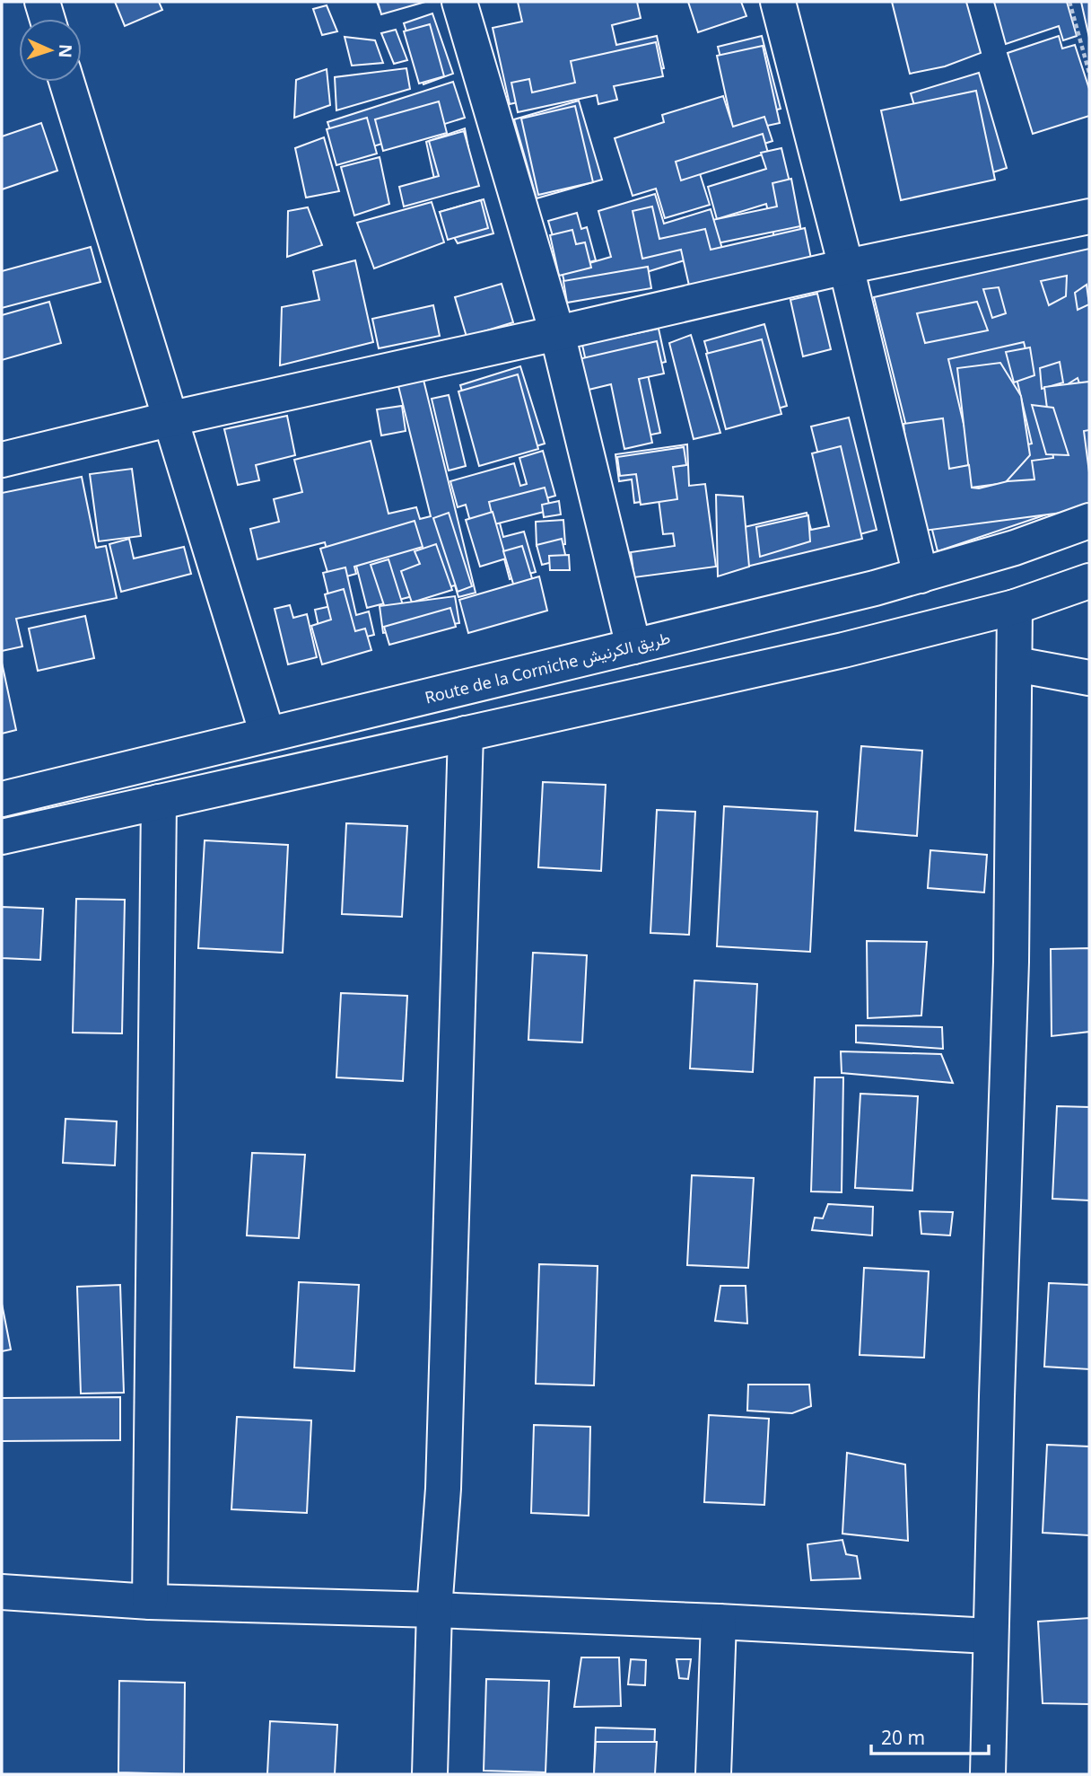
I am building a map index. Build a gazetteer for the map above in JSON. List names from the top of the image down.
{
  "streets": {
    "street": ["Route de la Corniche طريق الكرنيش"]
  },
  "scale_bar": "20 m",
  "north": "right"
}
